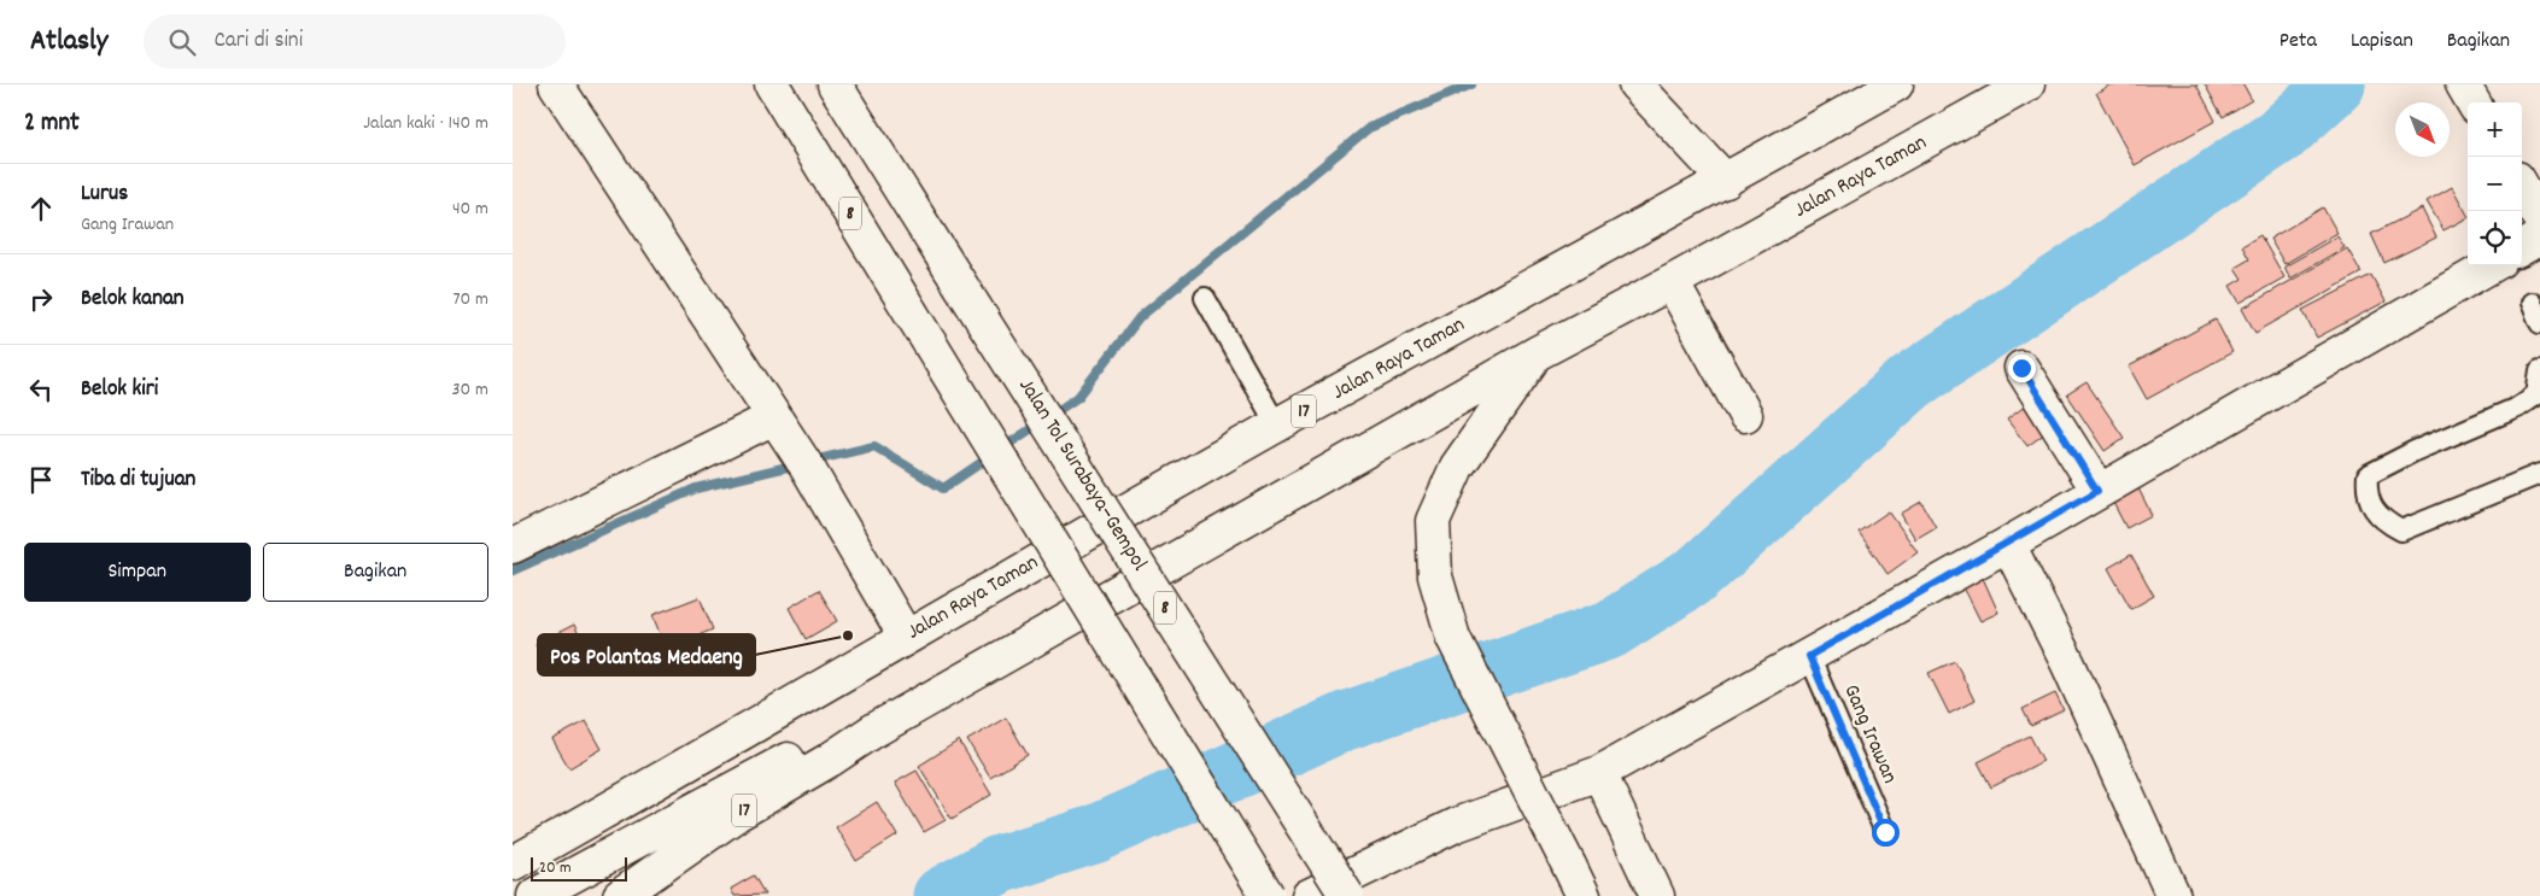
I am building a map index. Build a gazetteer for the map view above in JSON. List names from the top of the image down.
{
  "streets": {
    "main road": [
      "Jalan Raya Taman",
      "8",
      "17",
      "Jalan Tol Surabaya–Gempol"
    ],
    "lane": ["Gang Irawan"]
  },
  "crossings": [
    ["Jalan Raya Taman", "17"]
  ],
  "places": ["Pos Polantas Medaeng"],
  "scale_bar": "20 m",
  "north": "bottom right",
  "page": {
    "header": "Atlasly",
    "search": "Cari di sini",
    "nav": ["Peta", "Lapisan", "Bagikan"],
    "heading": ["2 mnt", "Jalan kaki · 140 m"],
    "map_buttons": ["+", "−"],
    "list": [
      ["Lurus", "Gang Irawan", "40 m"],
      ["Belok kanan", "70 m"],
      ["Belok kiri", "30 m"],
      "Tiba di tujuan"
    ],
    "buttons": ["Simpan", "Bagikan"],
    "scale": "20 m"
  }
}
